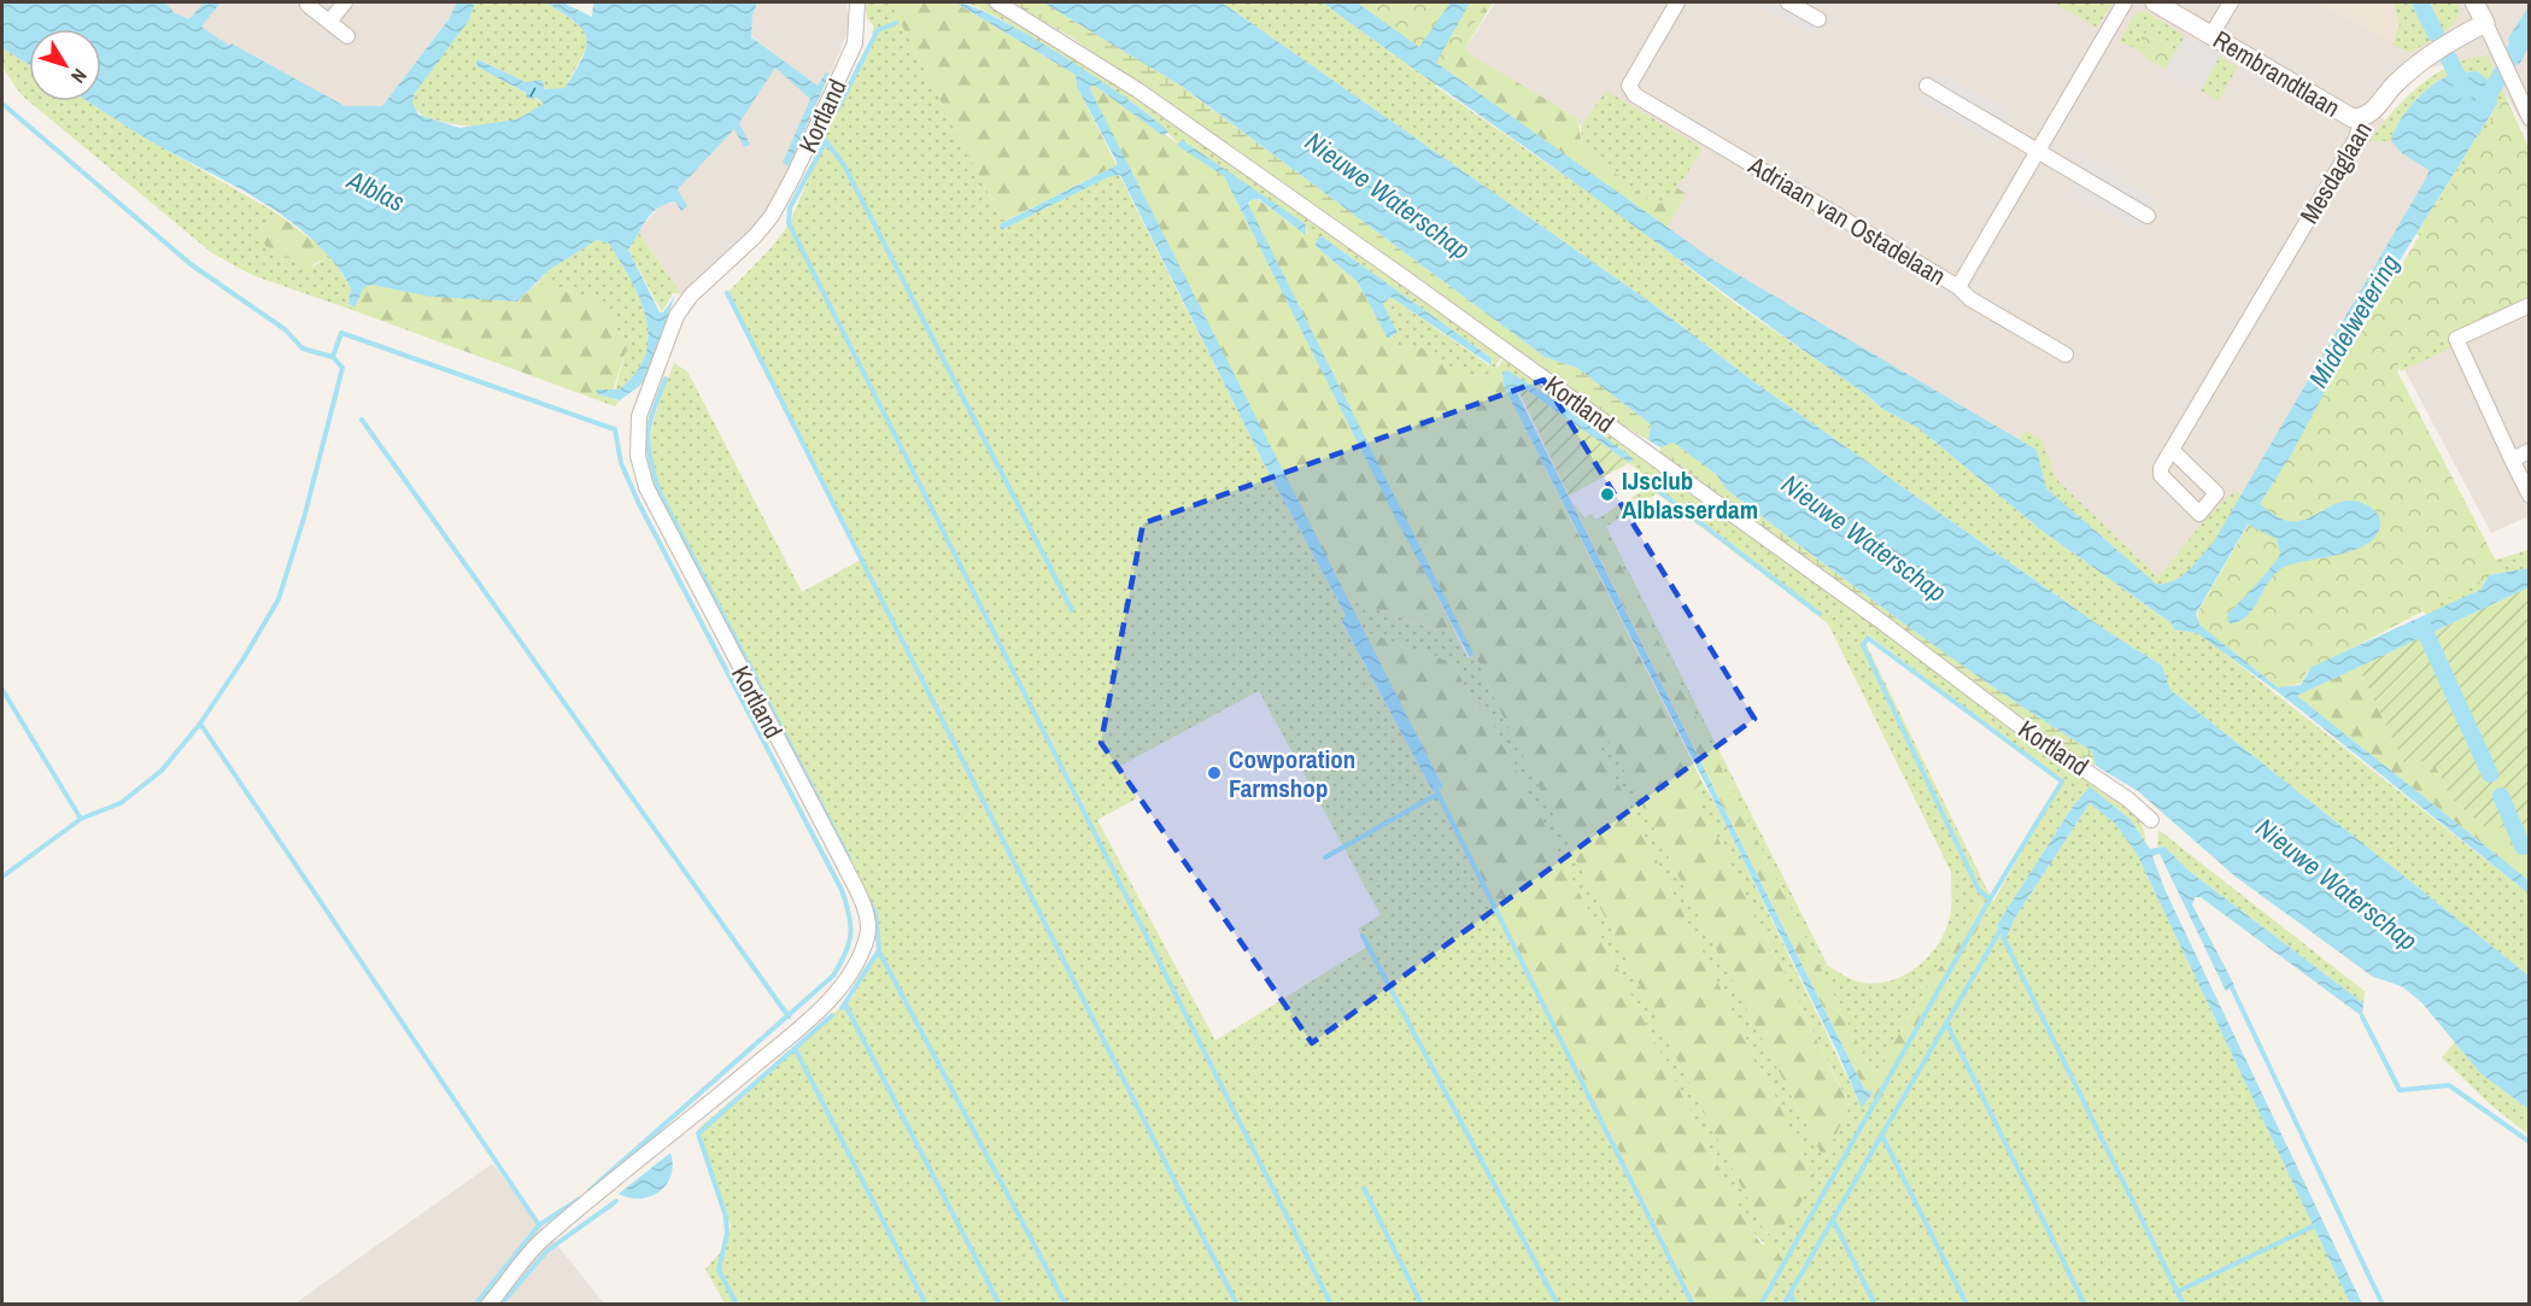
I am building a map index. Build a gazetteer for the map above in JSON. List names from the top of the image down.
{
  "streets": {
    "street": [
      "Rembrandtlaan",
      "Kortland",
      "Mesdaglaan",
      "Adriaan van Ostadelaan"
    ]
  },
  "crossings": [
    ["Rembrandtlaan", "Mesdaglaan"]
  ],
  "water": ["Alblas", "Nieuwe Waterschap", "Middelwetering"],
  "places": ["IJsclub Alblasserdam", "Cowporation Farmshop"],
  "north": "bottom right"
}
